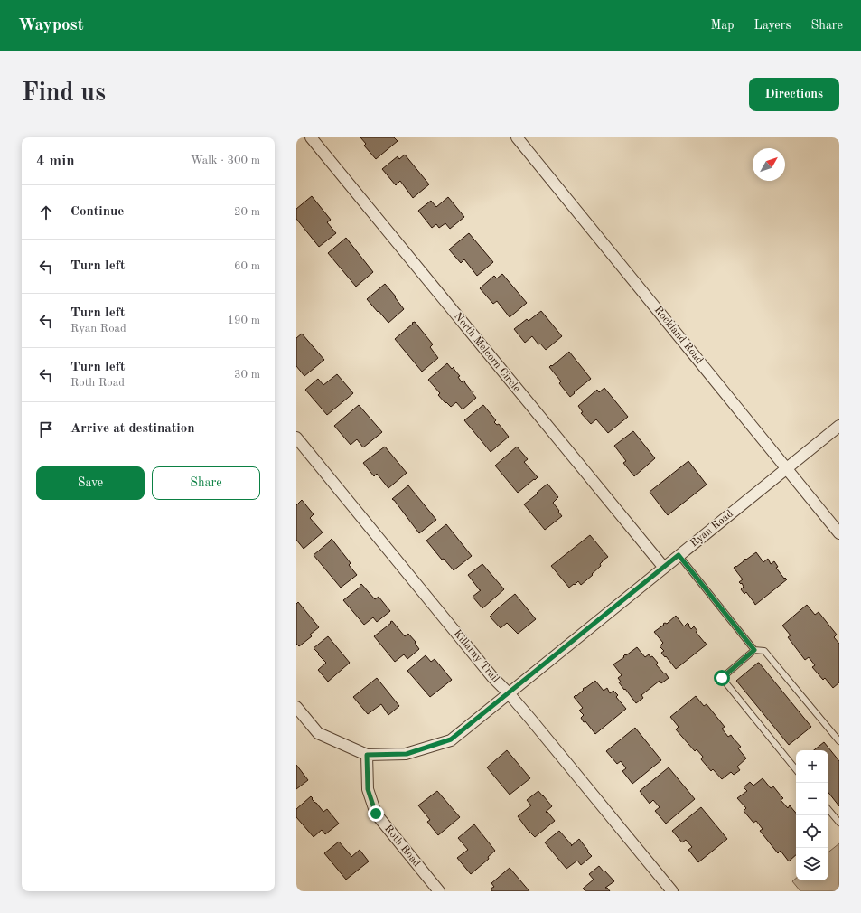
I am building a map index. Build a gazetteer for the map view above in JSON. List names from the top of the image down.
{
  "streets": {
    "street": [
      "Rockland Road",
      "North Melcorn Circle",
      "Ryan Road",
      "Killarny Trail",
      "Roth Road"
    ]
  },
  "crossings": [
    ["Rockland Road", "Ryan Road"],
    ["North Melcorn Circle", "Ryan Road"],
    ["Ryan Road", "Killarny Trail"],
    ["Ryan Road", "Roth Road"]
  ],
  "north": "top right",
  "page": {
    "header": "Waypost",
    "nav": ["Map", "Layers", "Share"],
    "buttons": [
      "Directions",
      ["Save", "Share"]
    ],
    "title": "Find us",
    "heading": ["4 min", "Walk · 300 m"],
    "list": [
      ["Continue", "20 m"],
      ["Turn left", "60 m"],
      ["Turn left", "Ryan Road", "190 m"],
      ["Turn left", "Roth Road", "30 m"],
      "Arrive at destination"
    ],
    "map_buttons": ["+", "−"]
  }
}
